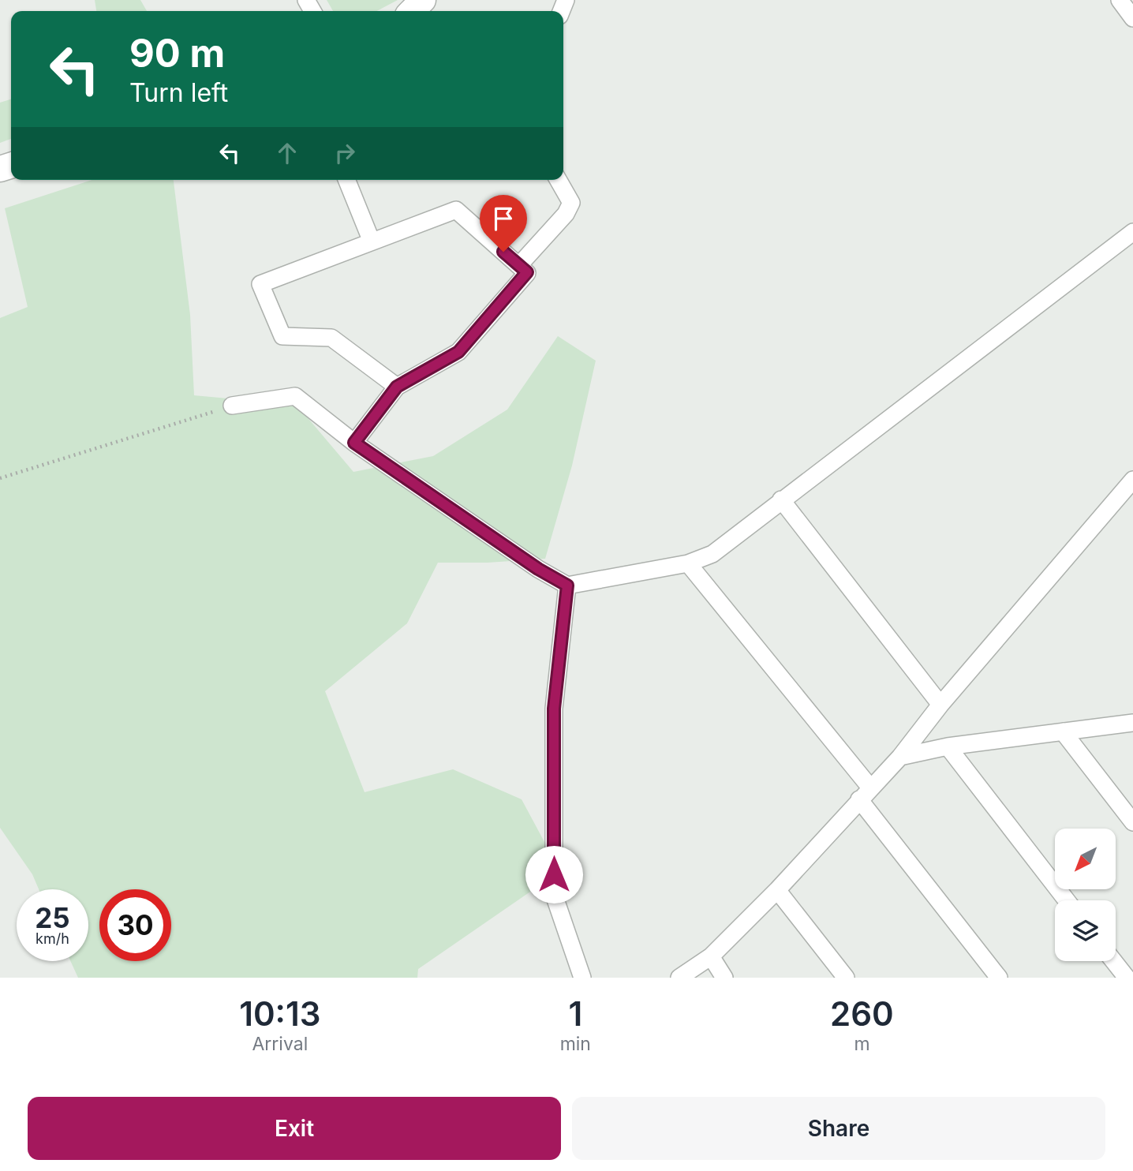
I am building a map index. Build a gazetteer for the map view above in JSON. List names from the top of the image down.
{
  "north": "bottom left",
  "page": {
    "turn": ["90 m", "Turn left"],
    "speed": "25 km/h",
    "limit": "30",
    "eta": [
      "10:13",
      "Arrival",
      "1",
      "min",
      "260",
      "m"
    ],
    "buttons": ["Exit", "Share"]
  }
}
